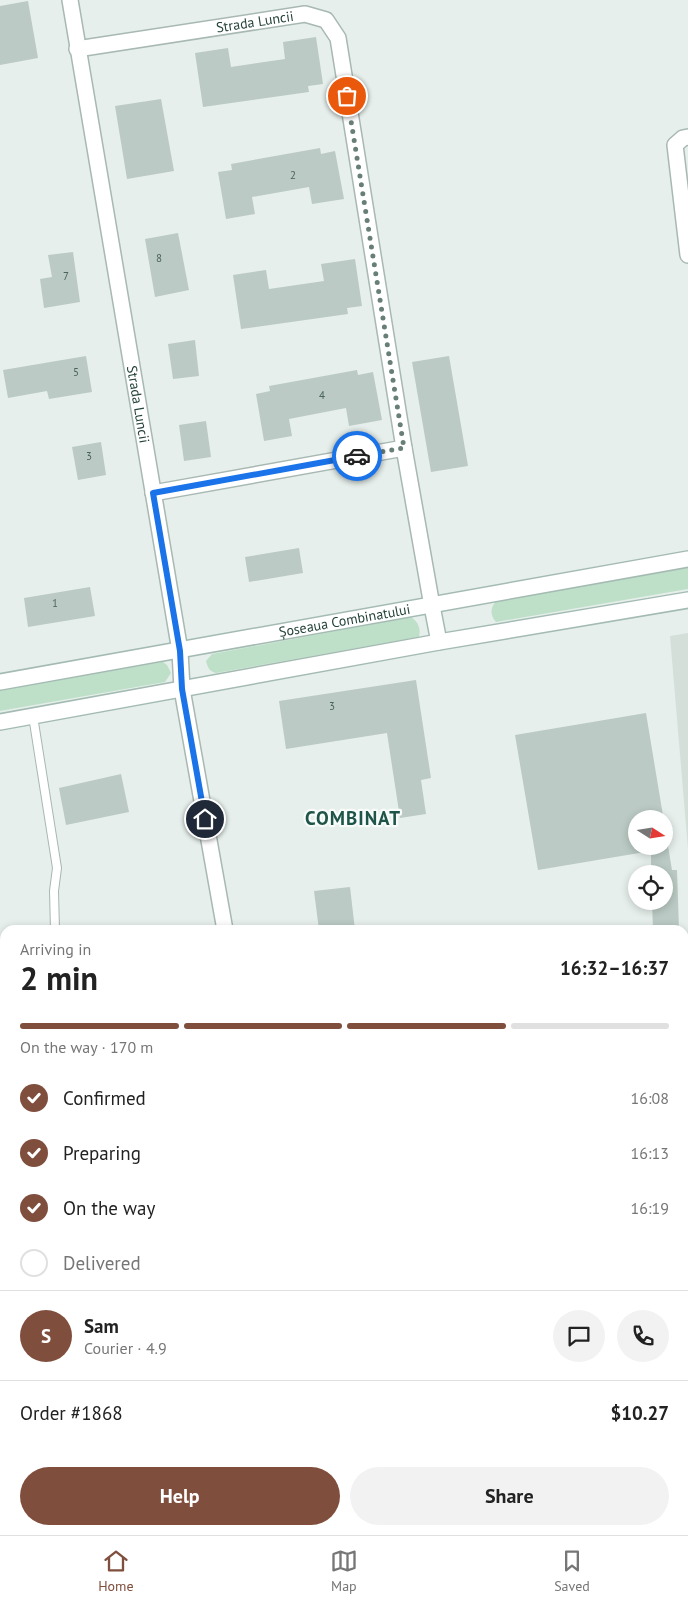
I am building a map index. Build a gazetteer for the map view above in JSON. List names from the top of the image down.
{
  "streets": {
    "street": ["Strada Luncii", "Șoseaua Combinatului"]
  },
  "crossings": [
    ["Strada Luncii", "Șoseaua Combinatului"]
  ],
  "districts": ["COMBINAT"],
  "house_numbers": [
    "2",
    "8",
    "7",
    "5",
    "4",
    "3",
    "1",
    "3"
  ],
  "north": "right",
  "page": {
    "heading": ["2 min", "Arriving in", "16:32–16:37"],
    "panel": [
      "Sam",
      "Courier · 4.9",
      "Order #1868",
      "$10.27"
    ],
    "bar": "On the way · 170 m",
    "list": [
      ["Confirmed", "16:08"],
      ["Preparing", "16:13"],
      ["On the way", "16:19"],
      "Delivered"
    ],
    "round": "S",
    "buttons": ["Help", "Share"],
    "tabs": ["Home", "Map", "Saved"]
  }
}
